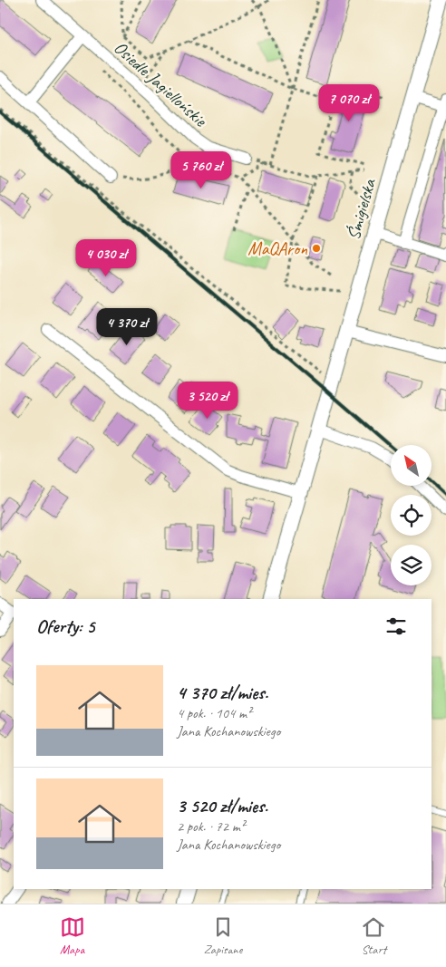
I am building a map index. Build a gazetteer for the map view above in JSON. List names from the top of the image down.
{
  "streets": {
    "street": ["Osiedle Jagiellońskie", "Śmigielska"]
  },
  "places": ["MaQAron"],
  "north": "top left",
  "page": {
    "price": [
      "7 070 zł",
      "5 760 zł",
      "4 030 zł",
      "4 370 zł",
      "3 520 zł"
    ],
    "heading": "Oferty: 5",
    "list": [
      {
        "name": "4 370 zł/mies.",
        "note": "4 pok. · 104 m² · Jana Kochanowskiego"
      },
      {
        "name": "3 520 zł/mies.",
        "note": "2 pok. · 72 m² · Jana Kochanowskiego"
      }
    ],
    "tabs": ["Mapa", "Zapisane", "Start"]
  }
}
